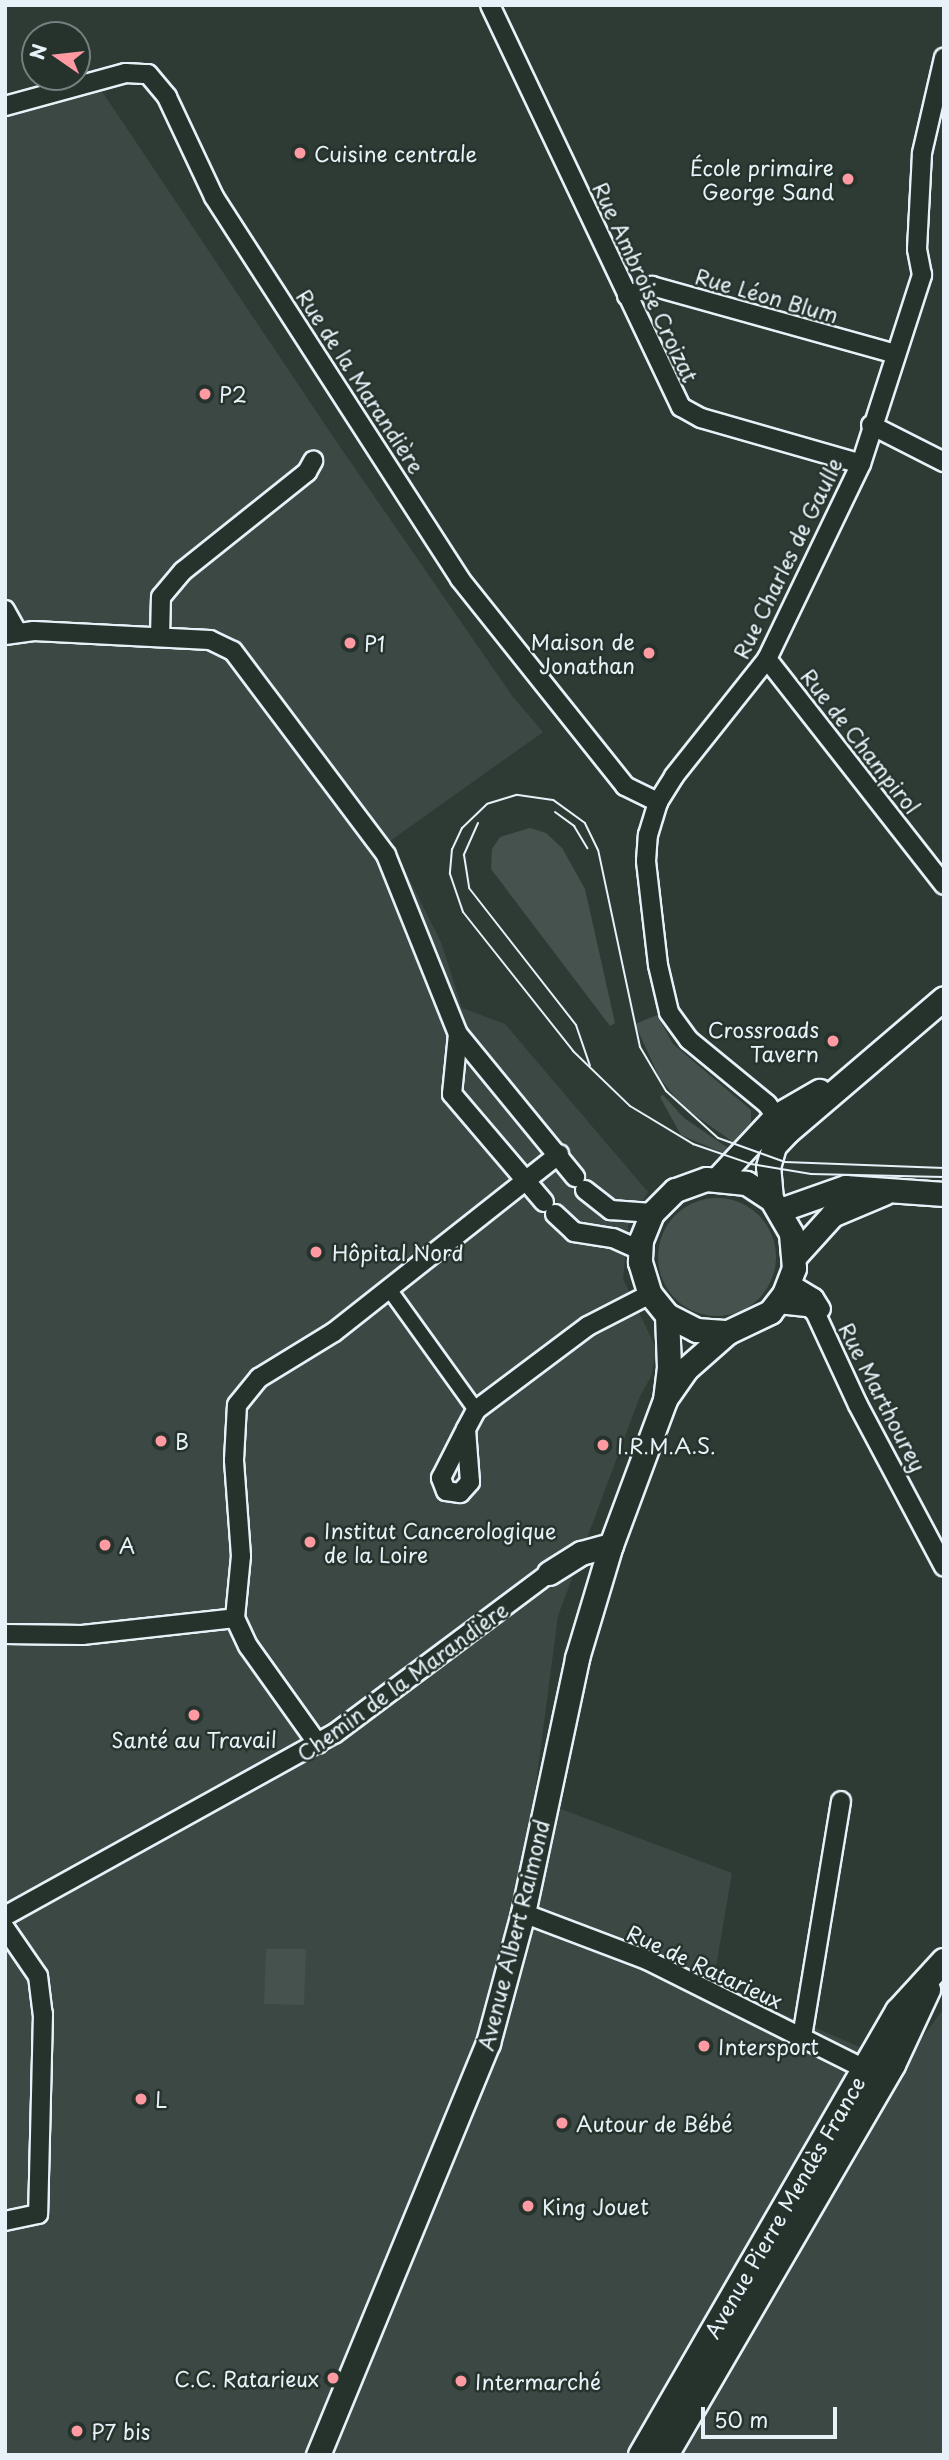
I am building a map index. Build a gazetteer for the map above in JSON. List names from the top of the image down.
{
  "streets": {
    "main road": ["Avenue Pierre Mendès France"],
    "street": [
      "Rue Ambroise Croizat",
      "Rue Léon Blum",
      "Rue de la Marandière",
      "Rue Charles de Gaulle",
      "Rue de Champirol",
      "Rue Marthourey",
      "Chemin de la Marandière",
      "Avenue Albert Raimond",
      "Rue de Ratarieux"
    ]
  },
  "crossings": [
    ["Rue Ambroise Croizat", "Rue Léon Blum"],
    ["Rue Ambroise Croizat", "Rue Charles de Gaulle"],
    ["Rue Léon Blum", "Rue Charles de Gaulle"],
    ["Rue de la Marandière", "Rue Charles de Gaulle"],
    ["Rue Charles de Gaulle", "Rue de Champirol"],
    ["Rue Marthourey", "Avenue Albert Raimond"],
    ["Chemin de la Marandière", "Avenue Albert Raimond"],
    ["Avenue Albert Raimond", "Rue de Ratarieux"],
    ["Rue de Ratarieux", "Avenue Pierre Mendès France"]
  ],
  "places": [
    "Cuisine centrale",
    "École primaire George Sand",
    "P2",
    "P1",
    "Maison de Jonathan",
    "Crossroads Tavern",
    "Hôpital Nord",
    "B",
    "I.R.M.A.S.",
    "Institut Cancerologique de la Loire",
    "A",
    "Santé au Travail",
    "Intersport",
    "L",
    "Autour de Bébé",
    "King Jouet",
    "C.C. Ratarieux",
    "Intermarché",
    "P7 bis"
  ],
  "scale_bar": "50 m",
  "north": "left"
}
